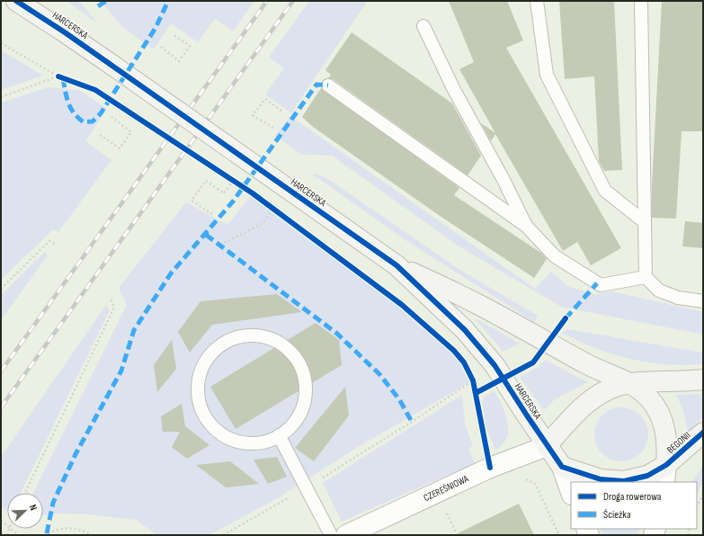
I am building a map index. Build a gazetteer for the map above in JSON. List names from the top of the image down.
{
  "streets": {
    "street": ["HARCERSKA", "BEGONII", "CZEREŚNIOWA"]
  },
  "crossings": [
    ["HARCERSKA", "BEGONII"],
    ["HARCERSKA", "CZEREŚNIOWA"],
    ["BEGONII", "CZEREŚNIOWA"]
  ],
  "legend": ["Droga rowerowa", "Ścieżka"],
  "north": "top right"
}
